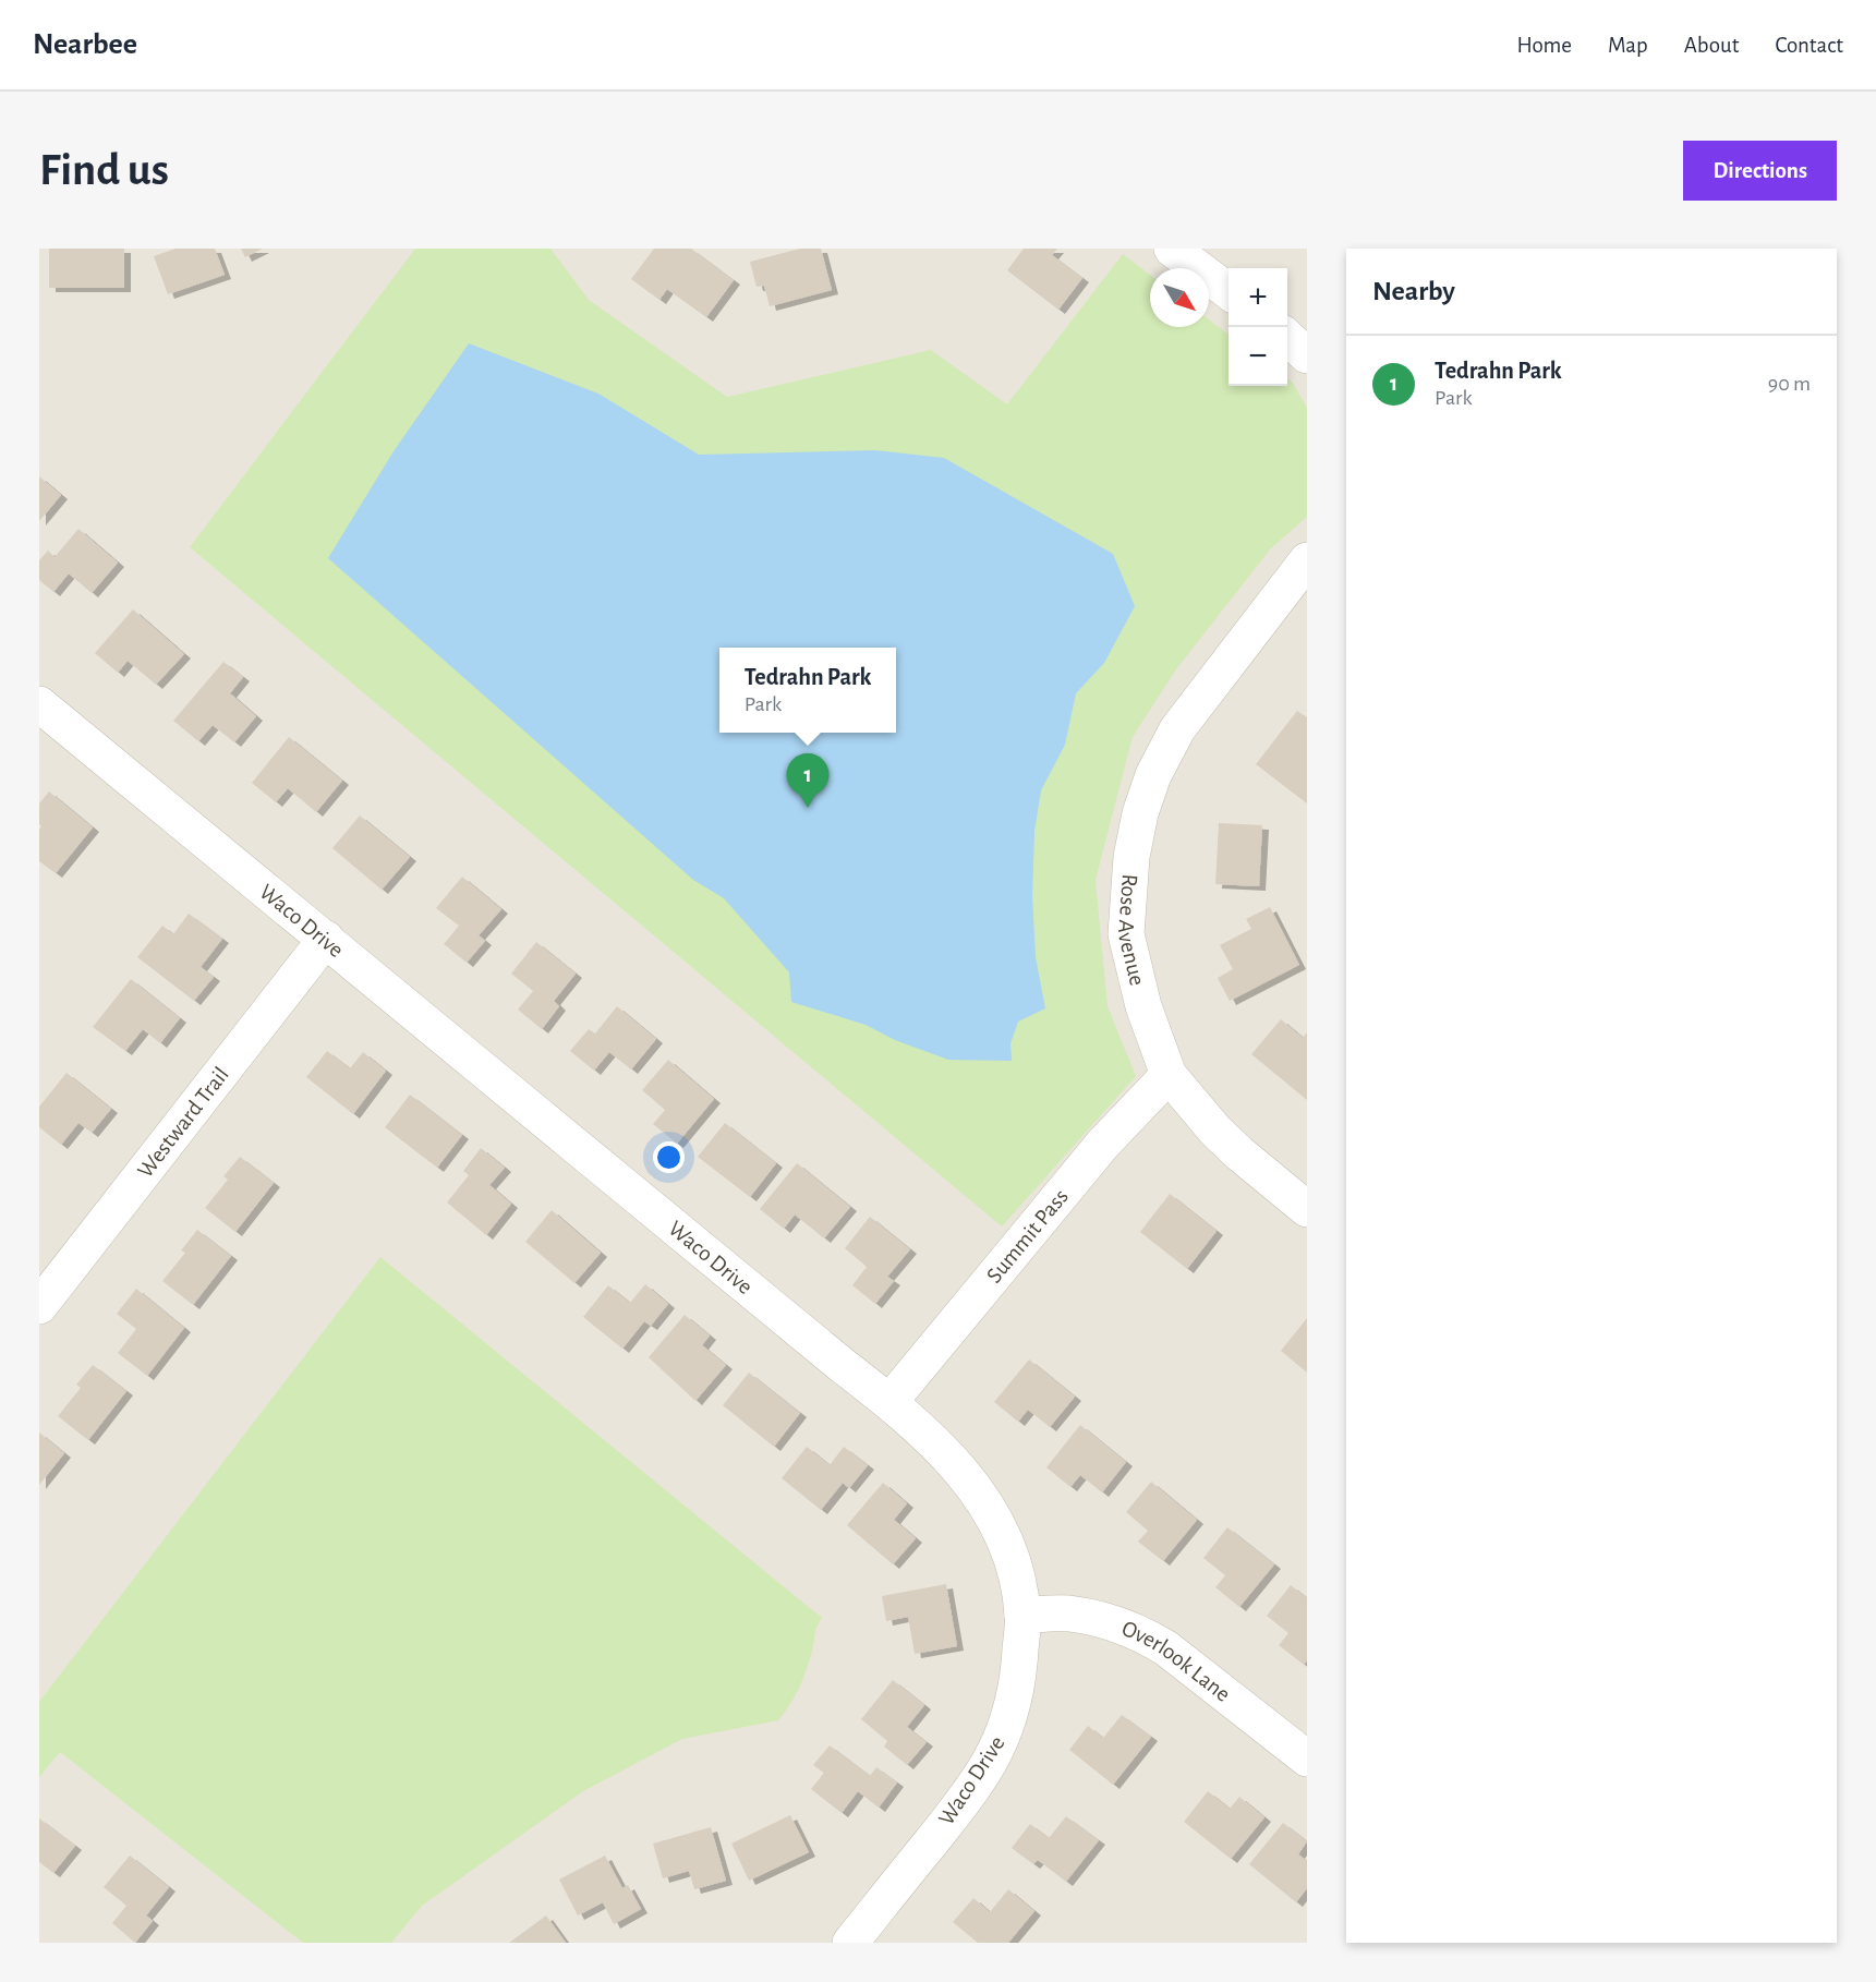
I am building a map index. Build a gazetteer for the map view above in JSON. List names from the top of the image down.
{
  "streets": {
    "street": [
      "Waco Drive",
      "Rose Avenue",
      "Westward Trail",
      "Summit Pass",
      "Overlook Lane"
    ]
  },
  "crossings": [
    ["Waco Drive", "Westward Trail"],
    ["Waco Drive", "Summit Pass"],
    ["Waco Drive", "Overlook Lane"],
    ["Rose Avenue", "Summit Pass"]
  ],
  "north": "bottom right",
  "page": {
    "header": "Nearbee",
    "nav": [
      "Home",
      "Map",
      "About",
      "Contact"
    ],
    "buttons": "Directions",
    "title": "Find us",
    "heading": "Nearby",
    "map_buttons": ["+", "−"],
    "list": [
      {
        "mark": "1",
        "name": "Tedrahn Park",
        "note": "Park",
        "value": "90 m"
      }
    ],
    "popup": ["Tedrahn Park", "Park"],
    "pins": "1"
  }
}
